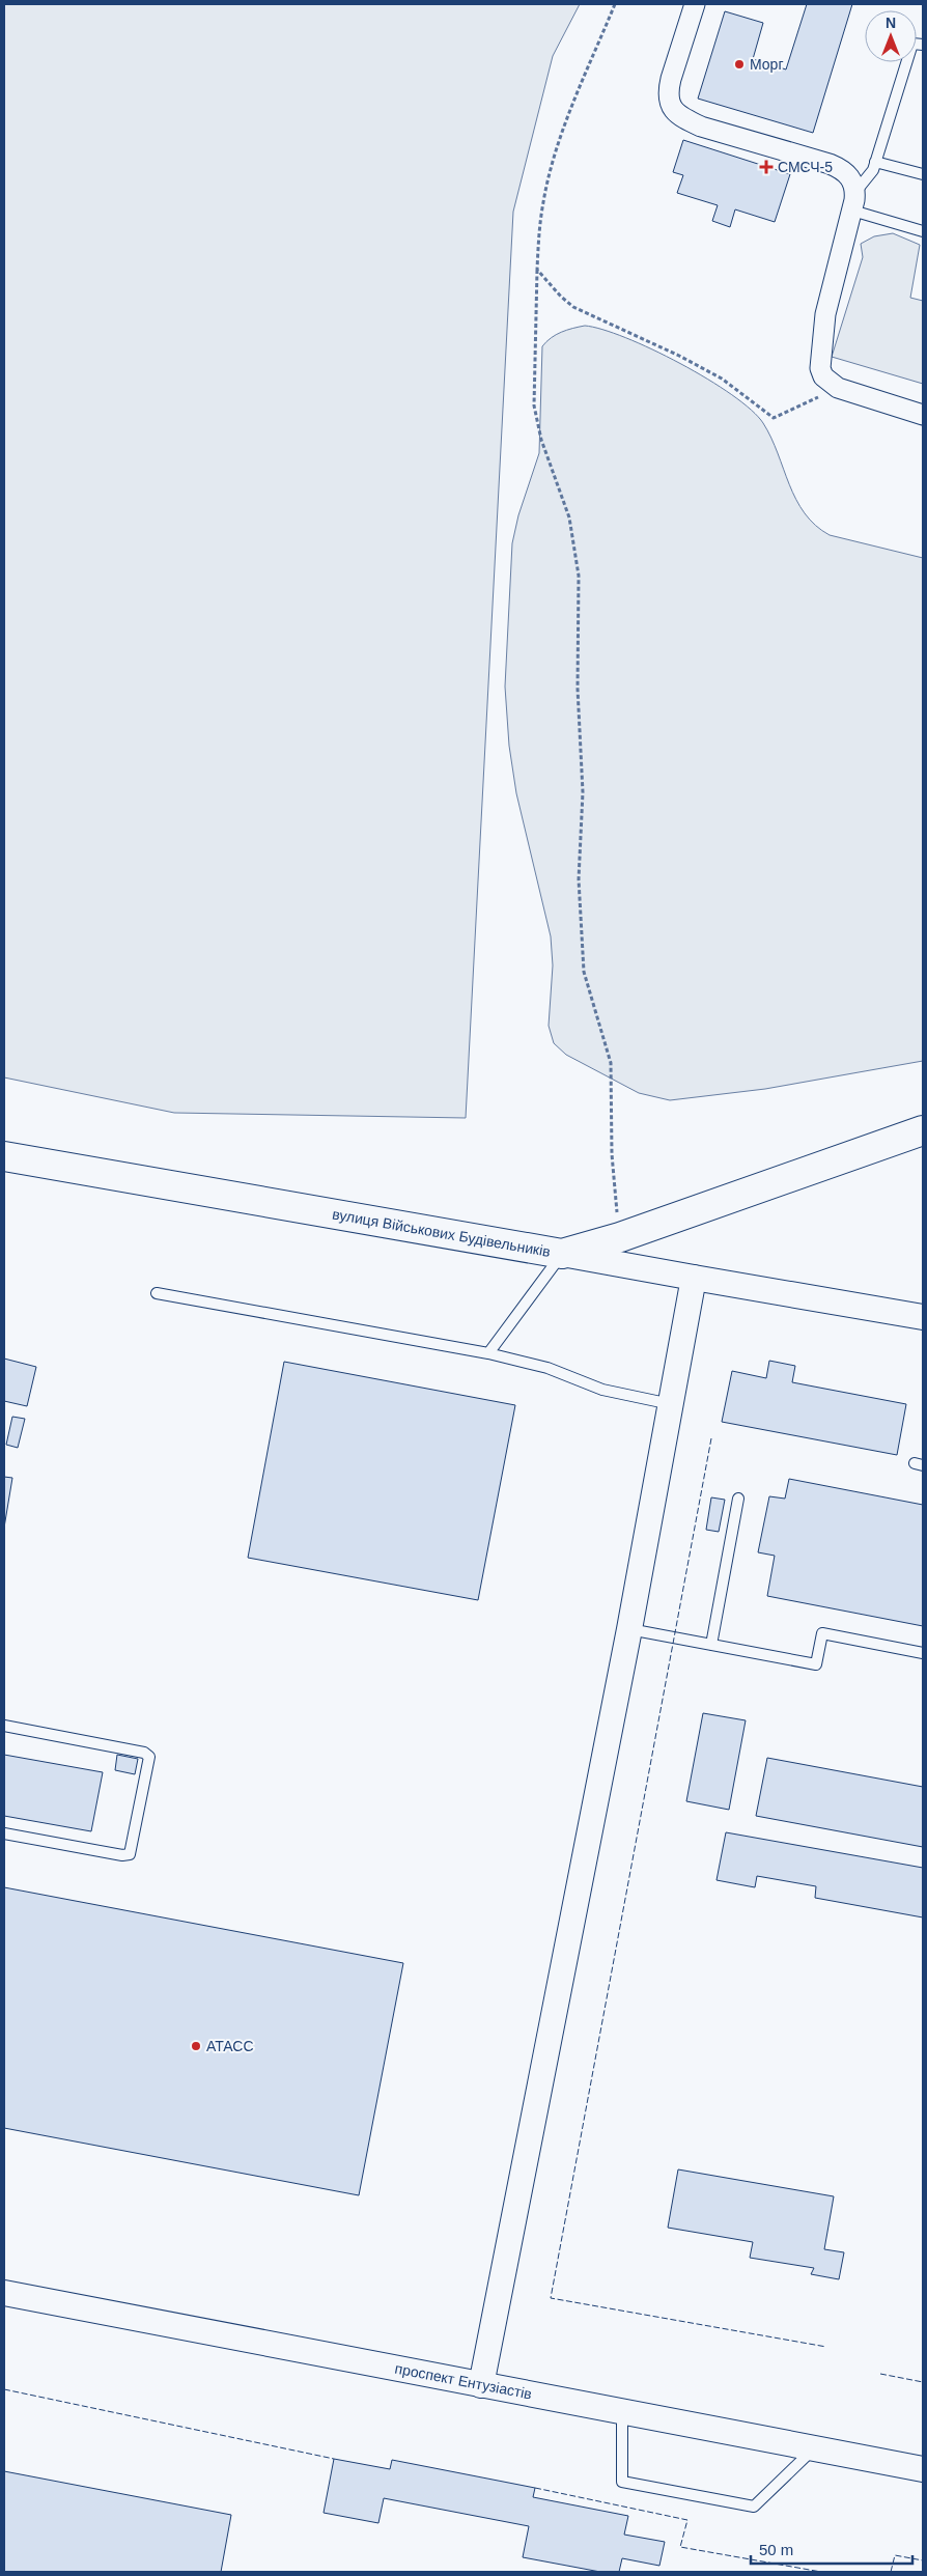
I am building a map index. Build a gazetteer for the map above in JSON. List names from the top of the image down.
{
  "streets": {
    "main road": ["вулиця Військових Будівельників"],
    "street": ["проспект Ентузіастів"]
  },
  "places": {
    "other": ["Морг", "АТАСС"],
    "health": ["СМСЧ-5"]
  },
  "scale_bar": "50 m",
  "north": "top"
}
